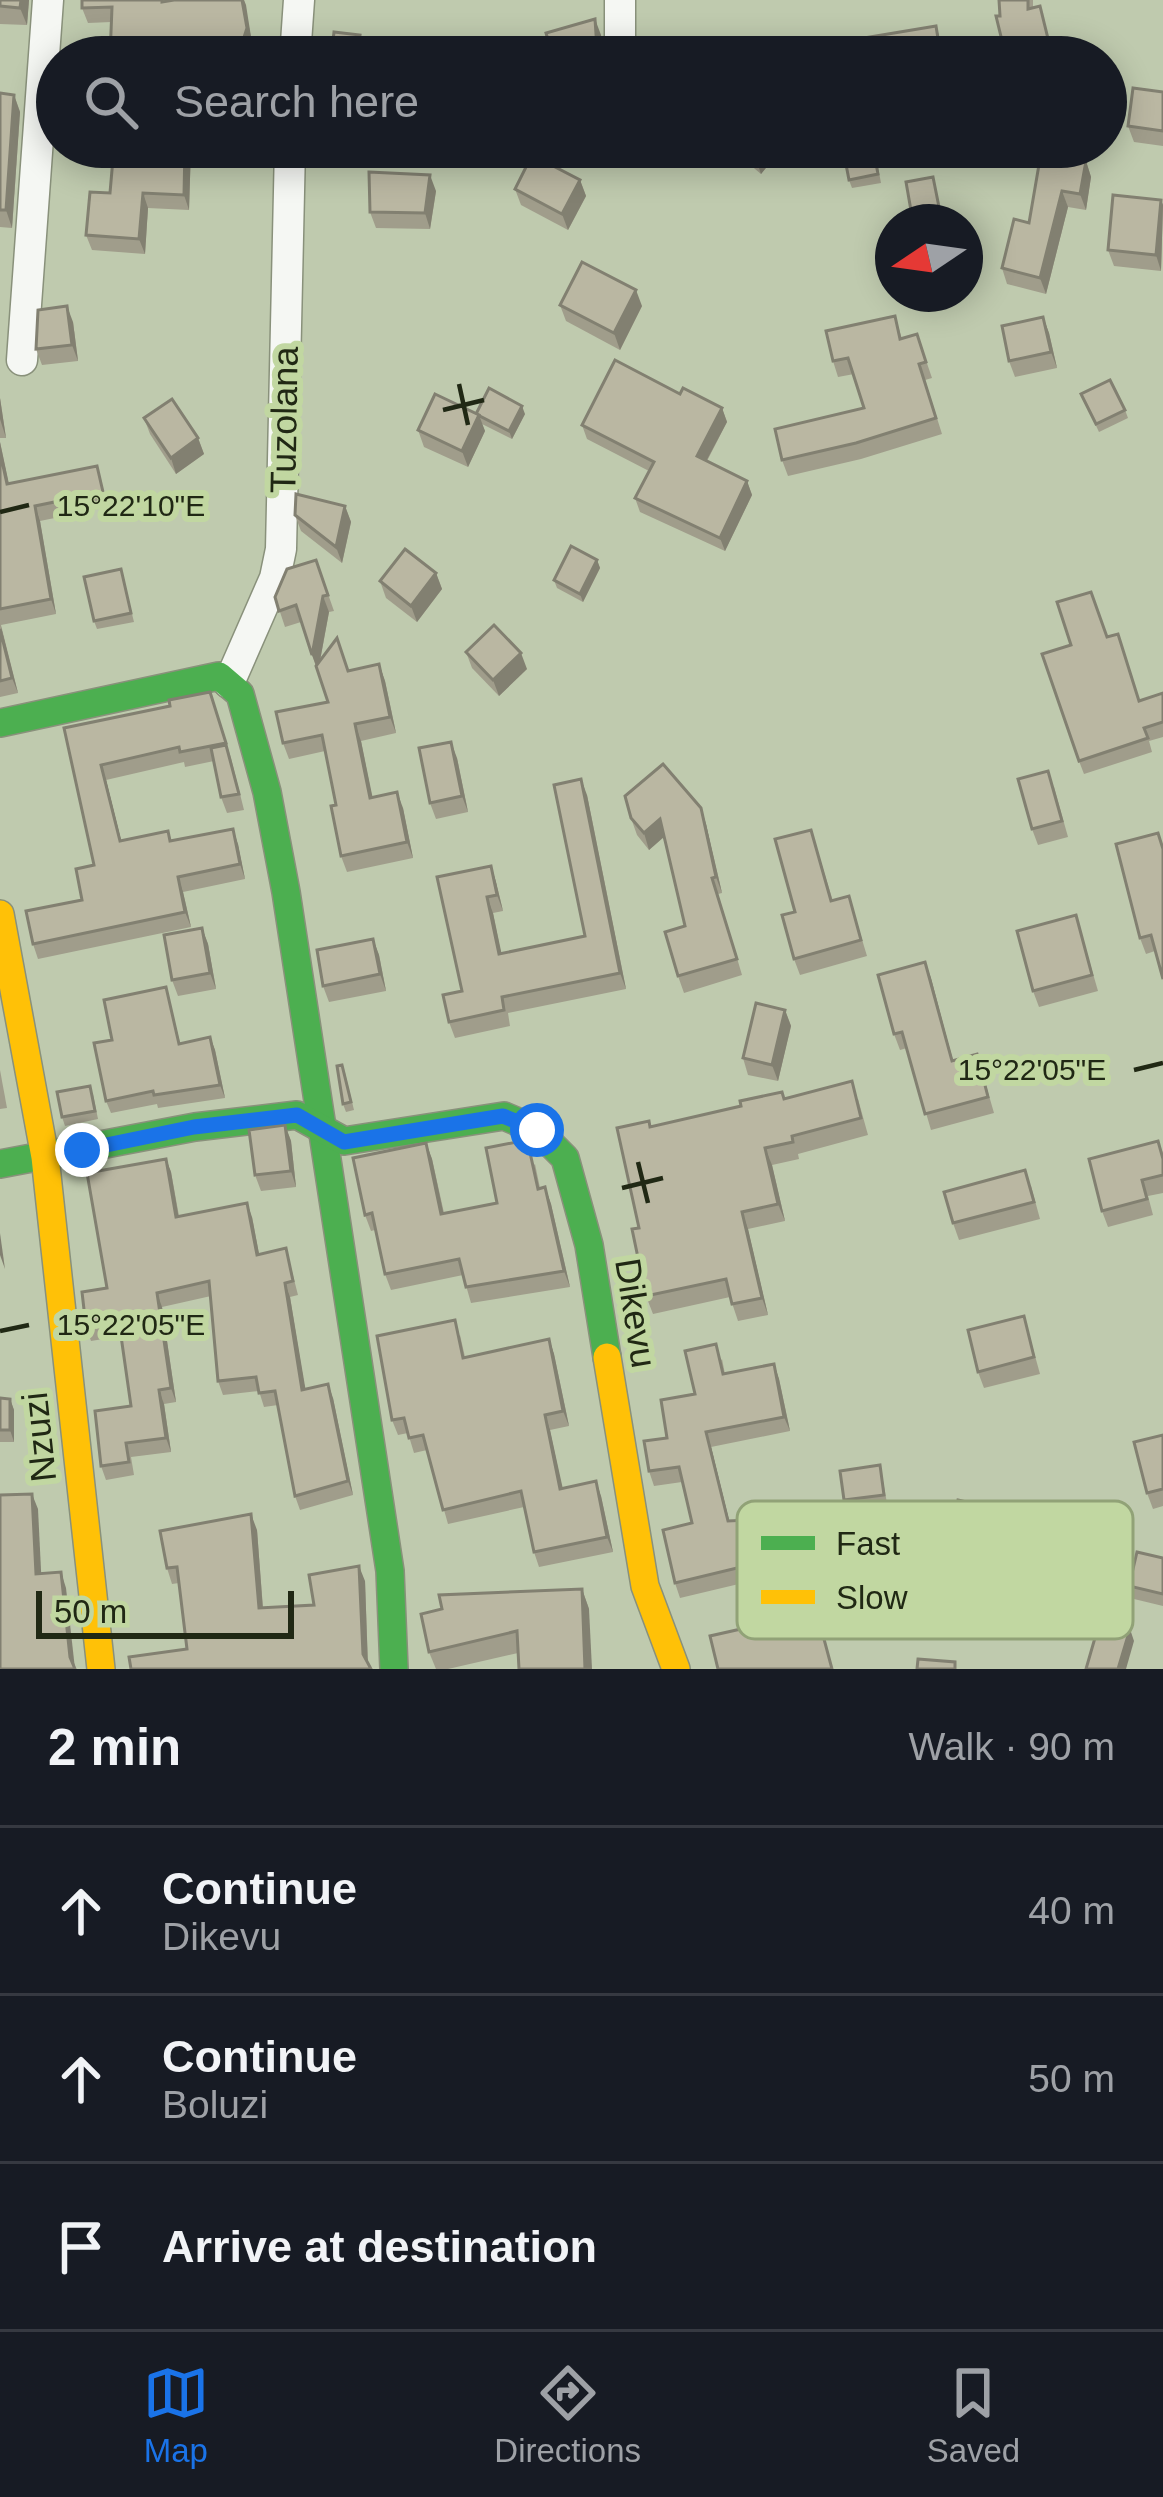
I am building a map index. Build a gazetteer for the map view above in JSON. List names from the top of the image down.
{
  "streets": {
    "street": ["Tuzolana", "Dikevu", "Nzuzi"]
  },
  "crossings": [
    ["Dikevu", "Nzuzi"]
  ],
  "legend": ["Fast", "Slow"],
  "scale_bar": "50 m",
  "north": "left",
  "page": {
    "search": "Search here",
    "scale": "50 m",
    "heading": ["2 min", "Walk · 90 m"],
    "list": [
      ["Continue", "Dikevu", "40 m"],
      ["Continue", "Boluzi", "50 m"],
      "Arrive at destination"
    ],
    "nav": ["Map", "Directions", "Saved"]
  },
  "coordinates": ["15°22'10\"E", "15°22'05\"E"]
}
